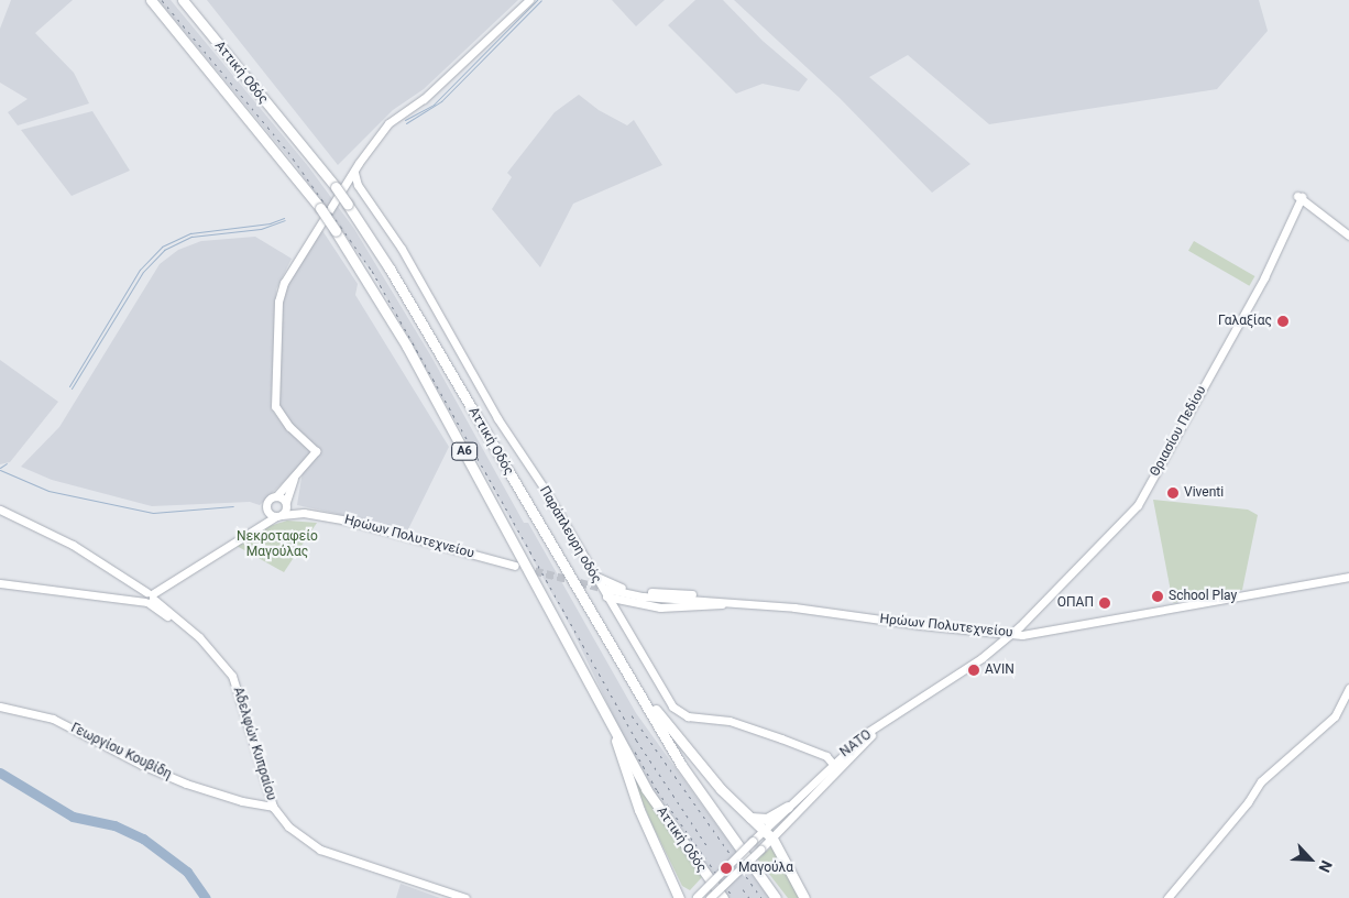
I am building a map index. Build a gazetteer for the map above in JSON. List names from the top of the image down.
{
  "streets": {
    "highway": ["Αττική Οδός", "Α6"],
    "main road": [
      "Θριασίου Πεδίου",
      "Παράπλευρη οδός",
      "Ηρώων Πολυτεχνείου",
      "Αδελφών Κυπραίου",
      "ΝΑΤΟ",
      "Γεωργίου Κουβίδη"
    ]
  },
  "crossings": [
    ["Θριασίου Πεδίου", "Ηρώων Πολυτεχνείου"],
    ["Θριασίου Πεδίου", "ΝΑΤΟ"],
    ["Παράπλευρη οδός", "Ηρώων Πολυτεχνείου"],
    ["Παράπλευρη οδός", "ΝΑΤΟ"],
    ["Ηρώων Πολυτεχνείου", "Αδελφών Κυπραίου"],
    ["Αδελφών Κυπραίου", "Γεωργίου Κουβίδη"]
  ],
  "parks": ["Νεκροταφείο Μαγούλας"],
  "places": [
    "Γαλαξίας",
    "Viventi",
    "School Play",
    "ΟΠΑΠ",
    "AVIN",
    "Μαγούλα"
  ],
  "north": "bottom right"
}
